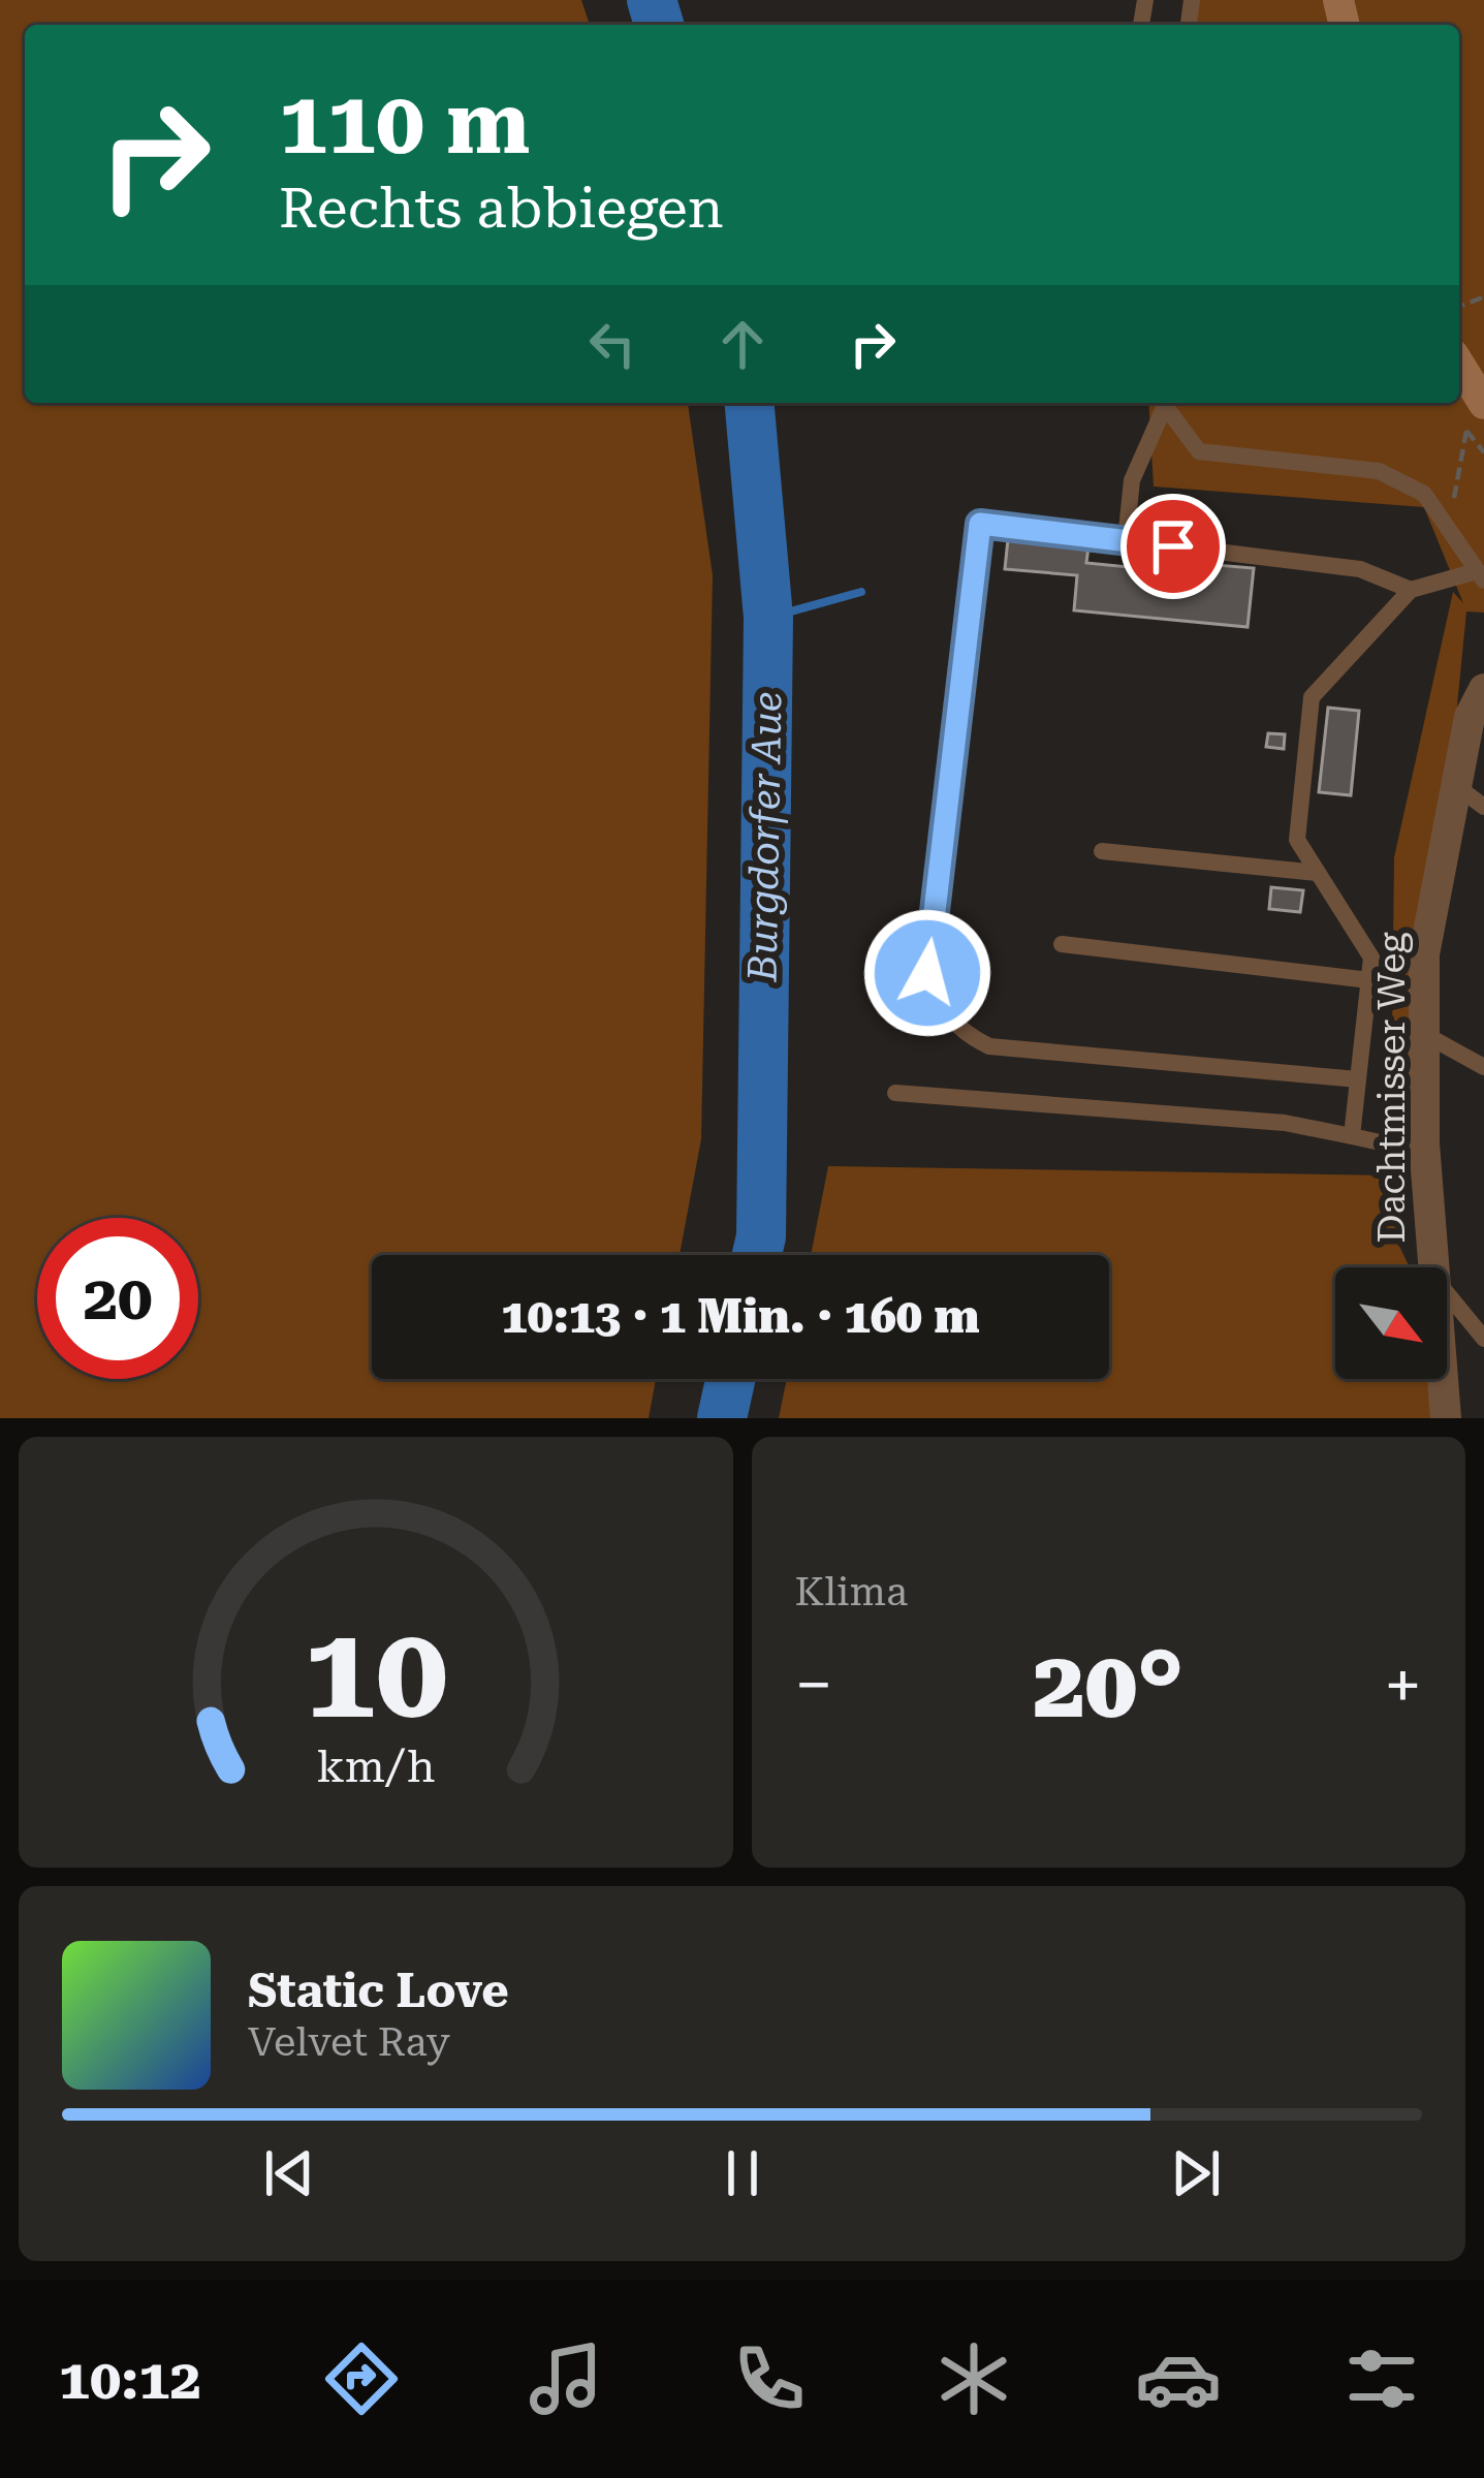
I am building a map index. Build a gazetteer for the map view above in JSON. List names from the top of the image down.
{
  "streets": {
    "street": ["Dachtmisser Weg"]
  },
  "water": ["Burgdorfer Aue"],
  "north": "bottom right",
  "page": {
    "turn": ["110 m", "Rechts abbiegen"],
    "limit": "20",
    "trip": "10:13 · 1 Min. · 160 m",
    "tile": "Klima",
    "heat": ["−", "20°", "+"],
    "song": ["Static Love", "Velvet Ray"],
    "tabs": "10:12",
    "gauge": ["10", "km/h"]
  }
}
